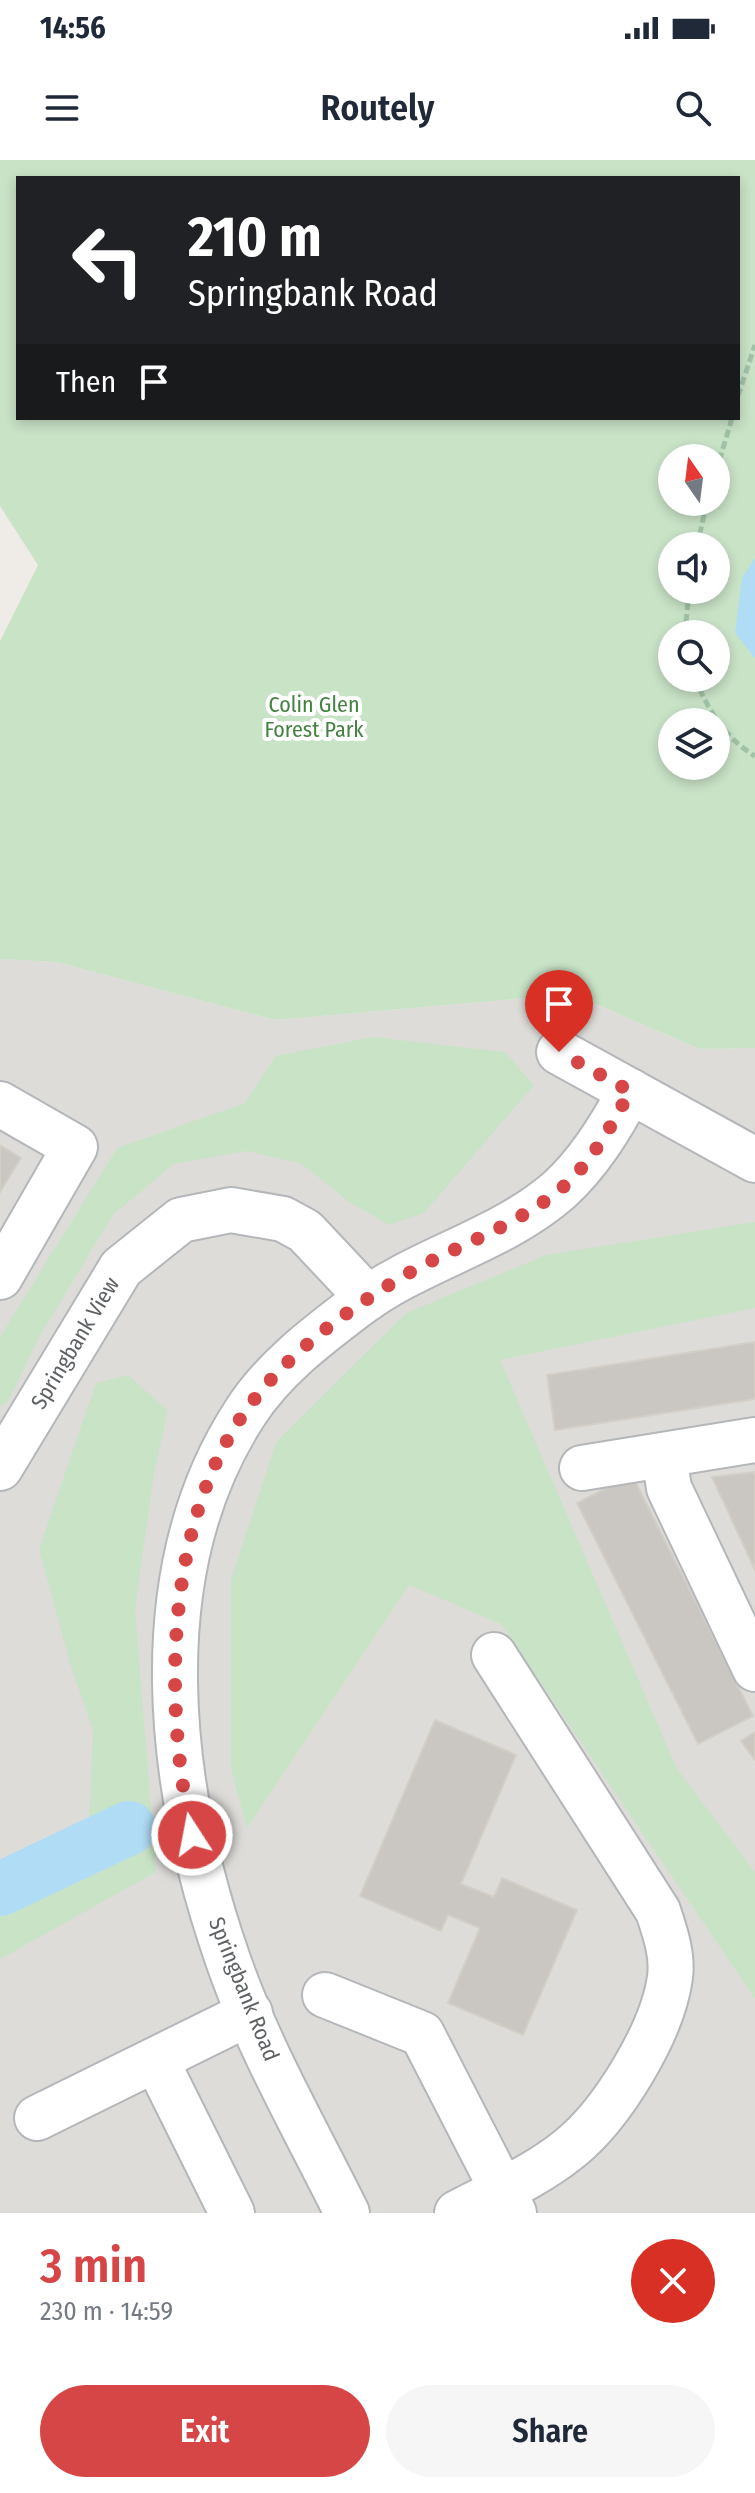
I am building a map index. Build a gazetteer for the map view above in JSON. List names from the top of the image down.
{
  "streets": {
    "street": ["Springbank View", "Springbank Road"]
  },
  "crossings": [
    ["Springbank View", "Springbank Road"]
  ],
  "parks": ["Colin Glen Forest Park"],
  "north": "top",
  "page": {
    "status": "14:56",
    "header": "Routely",
    "turn": ["210 m", "Springbank Road"],
    "then": "Then",
    "heading": ["3 min", "230 m · 14:59"],
    "buttons": ["Exit", "Share"]
  }
}
